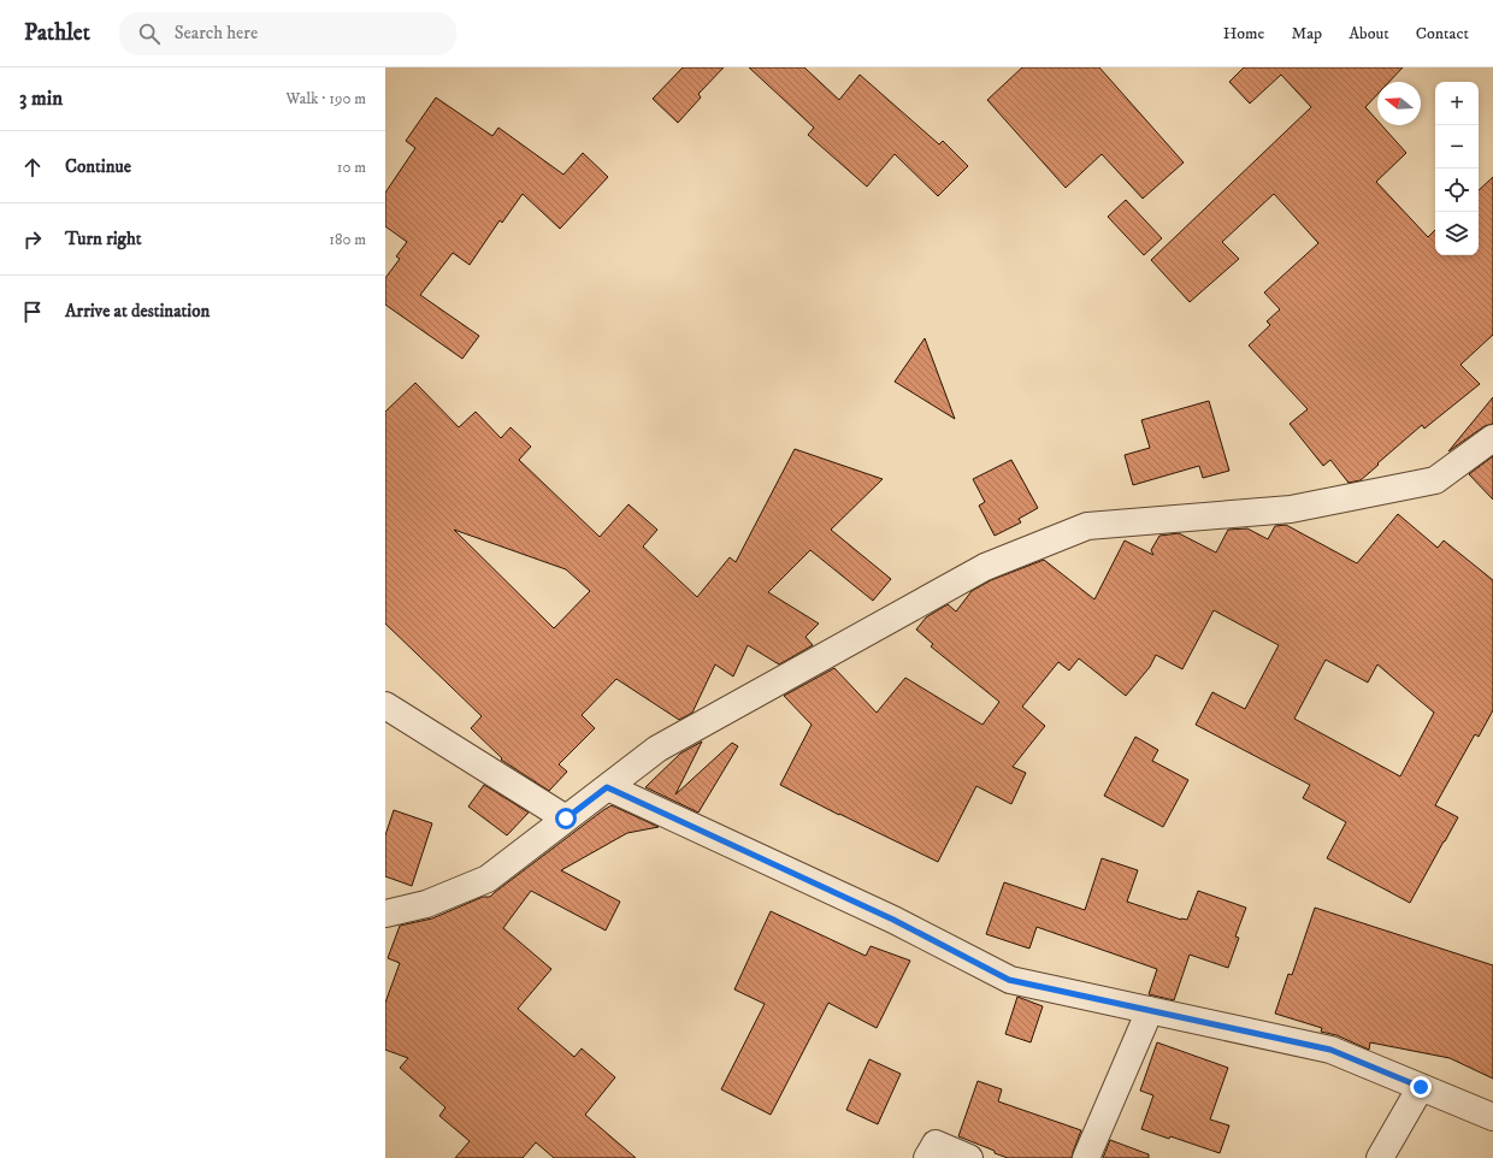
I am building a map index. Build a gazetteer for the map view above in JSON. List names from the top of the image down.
{
  "north": "left",
  "page": {
    "header": "Pathlet",
    "search": "Search here",
    "nav": [
      "Home",
      "Map",
      "About",
      "Contact"
    ],
    "heading": ["3 min", "Walk · 190 m"],
    "map_buttons": ["+", "−"],
    "list": [
      ["Continue", "10 m"],
      ["Turn right", "180 m"],
      "Arrive at destination"
    ]
  }
}
